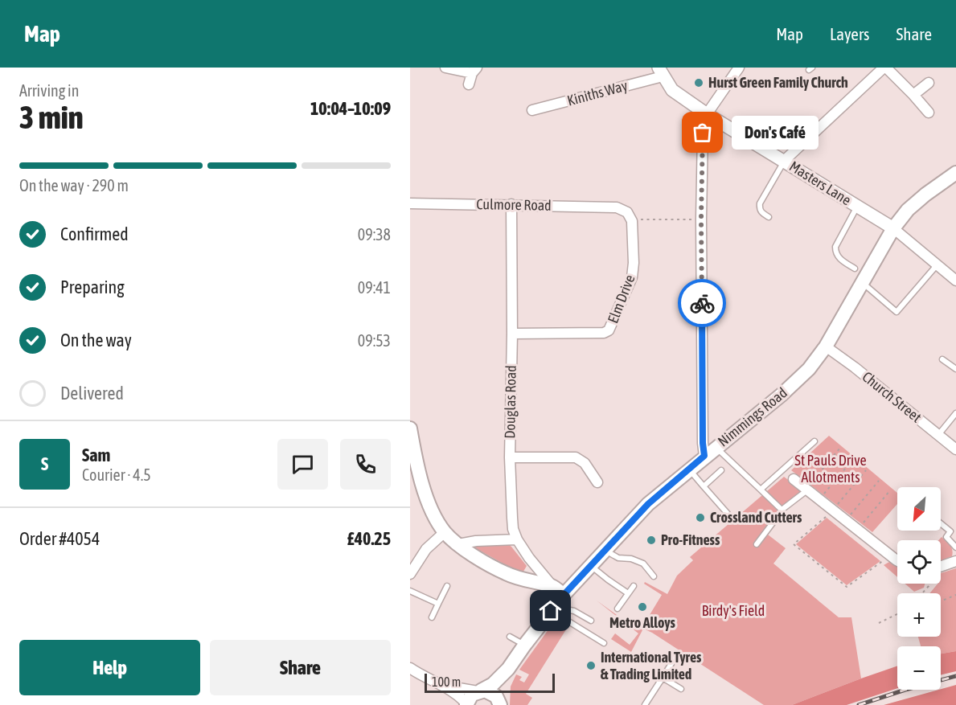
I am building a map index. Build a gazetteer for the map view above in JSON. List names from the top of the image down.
{
  "streets": {
    "main road": ["Nimmings Road"],
    "street": [
      "Kiniths Way",
      "Masters Lane",
      "Culmore Road",
      "Elm Drive",
      "Church Street",
      "Douglas Road"
    ]
  },
  "crossings": [
    ["Kiniths Way", "Masters Lane"],
    ["Masters Lane", "Nimmings Road"],
    ["Culmore Road", "Elm Drive"],
    ["Culmore Road", "Douglas Road"],
    ["Elm Drive", "Douglas Road"],
    ["Church Street", "Nimmings Road"],
    ["Douglas Road", "Nimmings Road"]
  ],
  "parks": ["St Pauls Drive Allotments", "Birdy's Field"],
  "places": [
    "Hurst Green Family Church",
    "Don's Café",
    "Crossland Cutters",
    "Pro-Fitness",
    "Metro Alloys",
    "International Tyres & Trading Limited"
  ],
  "scale_bar": "100 m",
  "north": "bottom left",
  "page": {
    "header": "Map",
    "nav": ["Map", "Layers", "Share"],
    "heading": ["3 min", "Arriving in", "10:04–10:09"],
    "panel": [
      "Sam",
      "Courier · 4.5",
      "Order #4054",
      "£40.25"
    ],
    "bubble": "Don's Café",
    "bar": "On the way · 290 m",
    "list": [
      ["Confirmed", "09:38"],
      ["Preparing", "09:41"],
      ["On the way", "09:53"],
      "Delivered"
    ],
    "round": "S",
    "map_buttons": ["+", "−"],
    "buttons": ["Help", "Share"],
    "scale": "100 m"
  }
}
